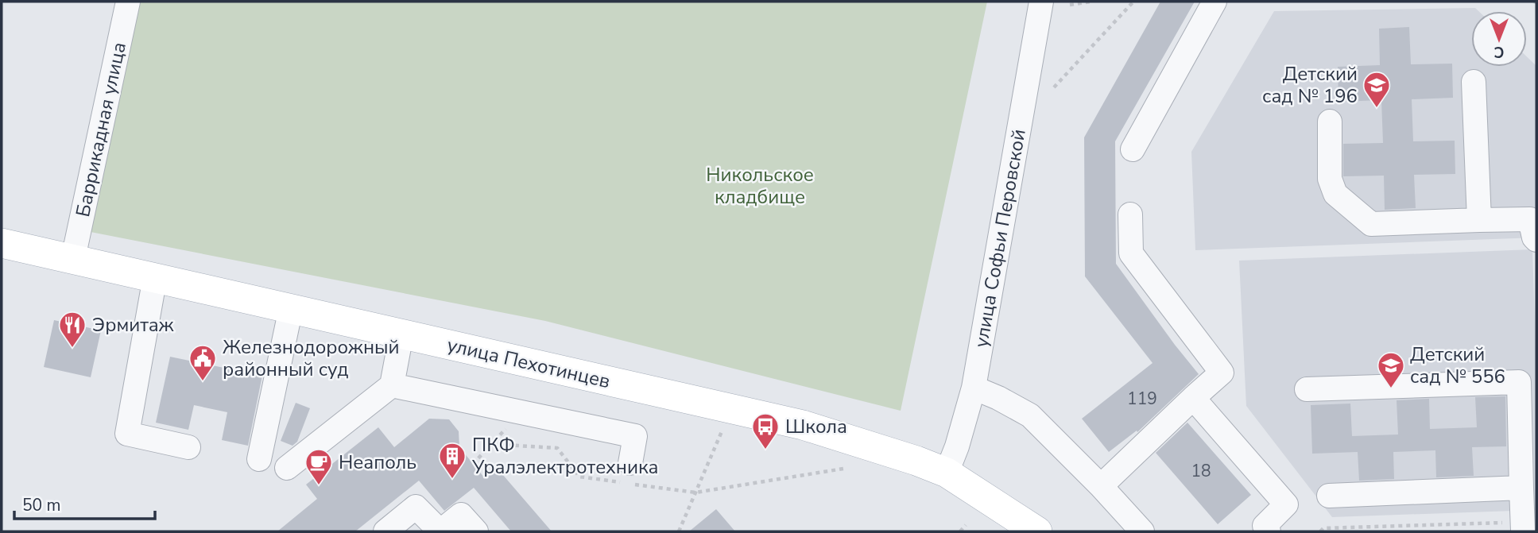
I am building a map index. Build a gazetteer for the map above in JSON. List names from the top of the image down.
{
  "streets": {
    "main road": ["улица Пехотинцев"],
    "street": ["Баррикадная улица", "улица Софьи Перовской"]
  },
  "crossings": [
    ["Баррикадная улица", "улица Пехотинцев"],
    ["улица Софьи Перовской", "улица Пехотинцев"]
  ],
  "parks": ["Никольское кладбище"],
  "places": {
    "school or university": ["Детский сад № 196", "Детский сад № 556"],
    "restaurant": ["Эрмитаж"],
    "public building": ["Железнодорожный районный суд"],
    "bus stop": ["Школа"],
    "building": ["ПКФ Уралэлектротехника"],
    "cafe": ["Неаполь"]
  },
  "house_numbers": ["119", "18"],
  "scale_bar": "50 m",
  "north": "bottom"
}
